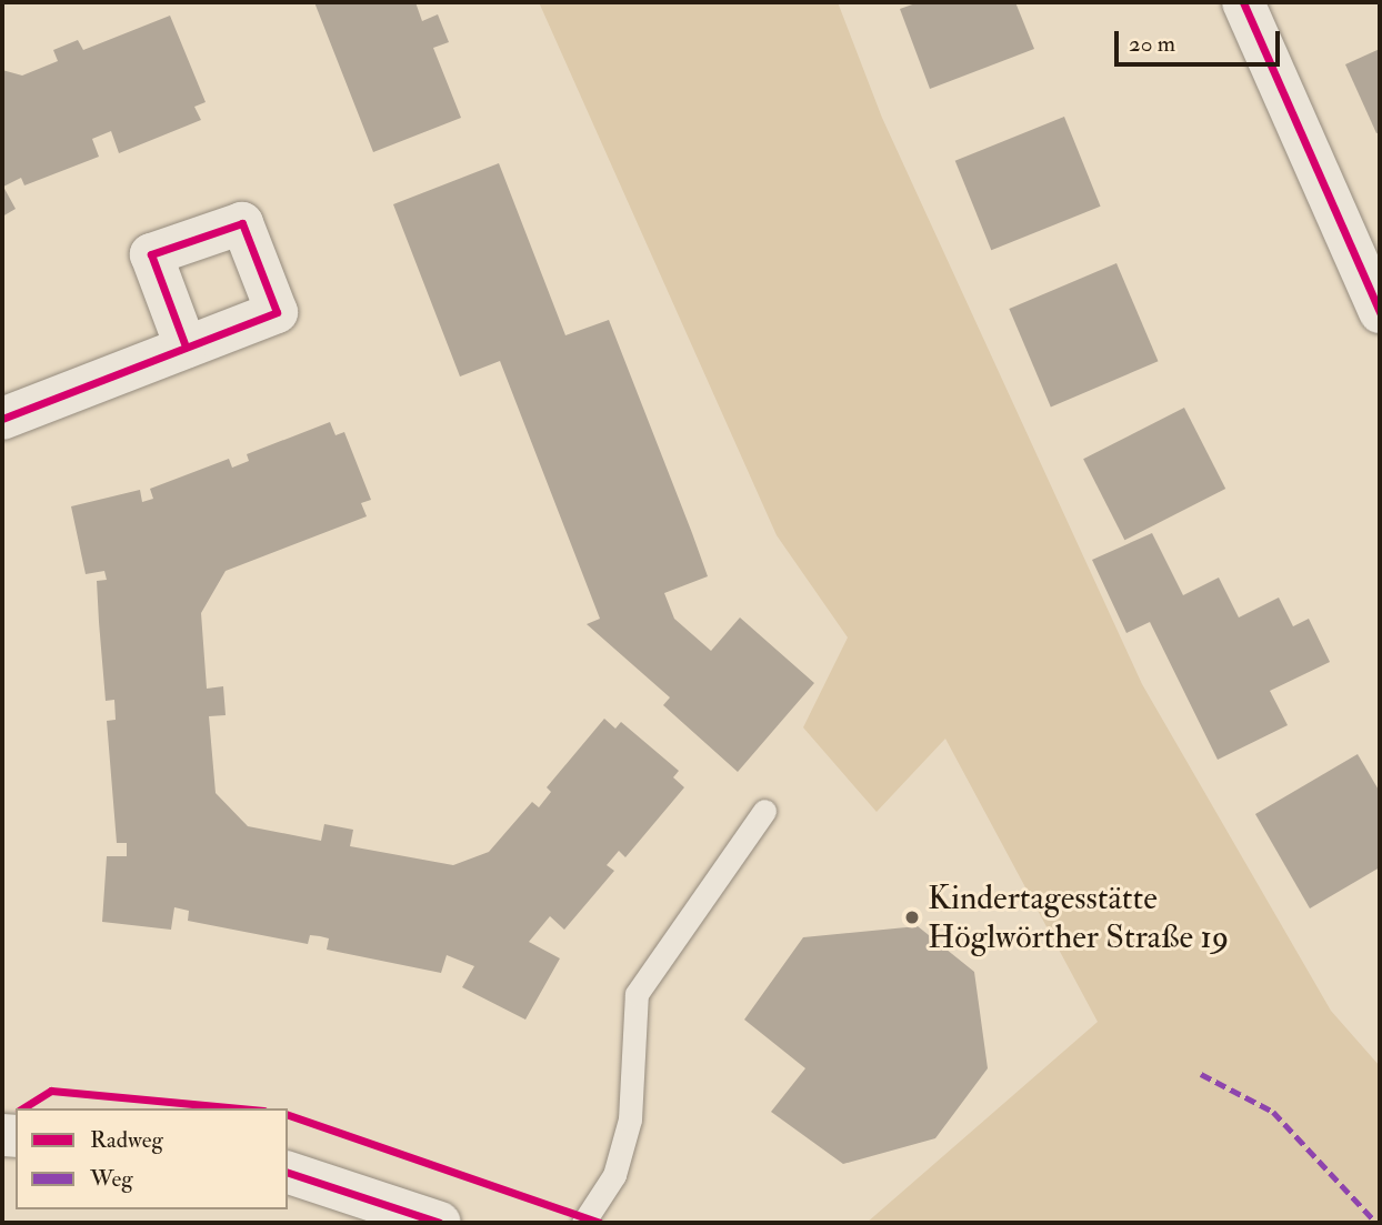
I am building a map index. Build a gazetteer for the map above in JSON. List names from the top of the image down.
{
  "places": ["Kindertagesstätte Höglwörther Straße 19"],
  "legend": ["Radweg", "Weg"],
  "scale_bar": "20 m"
}
